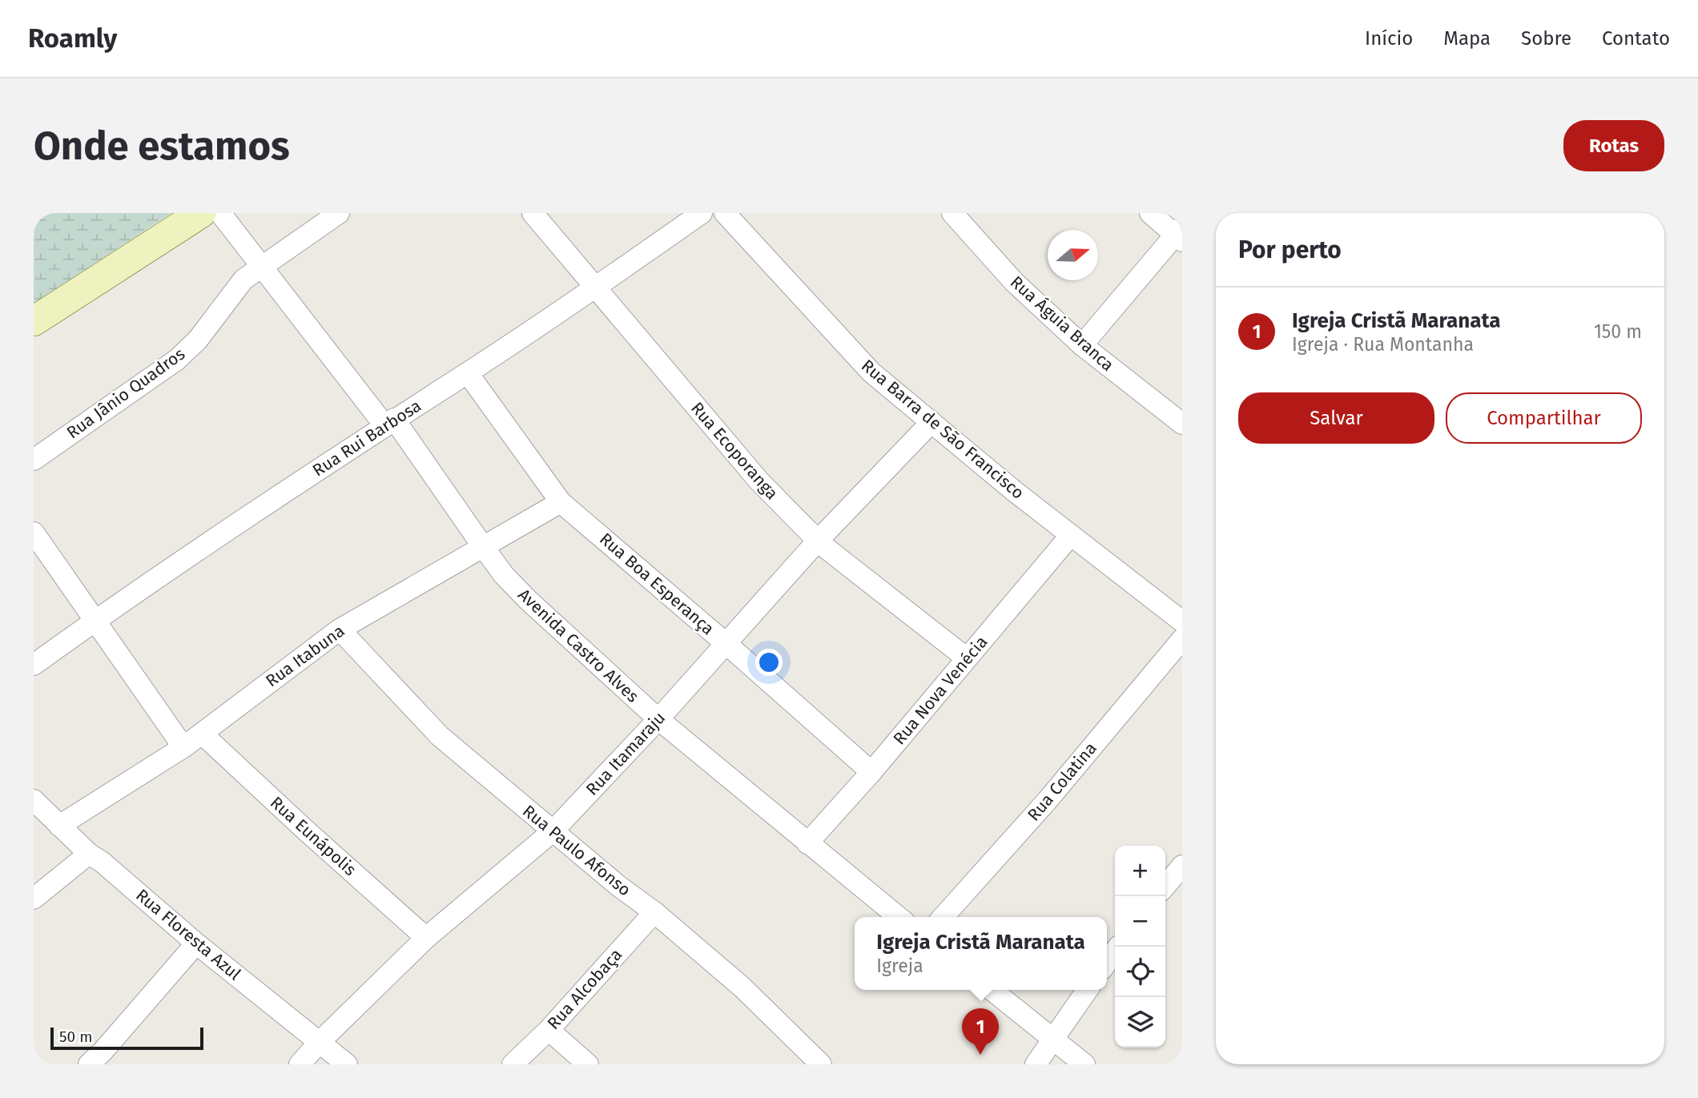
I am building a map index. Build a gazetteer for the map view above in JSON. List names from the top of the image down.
{
  "streets": {
    "street": [
      "Rua Águia Branca",
      "Rua Jânio Quadros",
      "Rua Barra de São Francisco",
      "Rua Rui Barbosa",
      "Rua Ecoporanga",
      "Rua Boa Esperança",
      "Avenida Castro Alves",
      "Rua Itabuna",
      "Rua Nova Venécia",
      "Rua Itamaraju",
      "Rua Colatina",
      "Rua Eunápolis",
      "Rua Paulo Afonso",
      "Rua Floresta Azul",
      "Rua Alcobaça"
    ]
  },
  "crossings": [
    ["Rua Jânio Quadros", "Avenida Castro Alves"],
    ["Rua Barra de São Francisco", "Rua Nova Venécia"],
    ["Rua Barra de São Francisco", "Rua Itamaraju"],
    ["Rua Rui Barbosa", "Rua Ecoporanga"],
    ["Rua Rui Barbosa", "Rua Boa Esperança"],
    ["Rua Rui Barbosa", "Avenida Castro Alves"],
    ["Rua Ecoporanga", "Rua Nova Venécia"],
    ["Rua Ecoporanga", "Rua Itamaraju"],
    ["Rua Boa Esperança", "Rua Itabuna"],
    ["Rua Boa Esperança", "Rua Nova Venécia"],
    ["Rua Boa Esperança", "Rua Itamaraju"],
    ["Avenida Castro Alves", "Rua Itabuna"],
    ["Avenida Castro Alves", "Rua Nova Venécia"],
    ["Avenida Castro Alves", "Rua Itamaraju"],
    ["Rua Itabuna", "Rua Eunápolis"],
    ["Rua Itabuna", "Rua Paulo Afonso"],
    ["Rua Itabuna", "Rua Floresta Azul"],
    ["Rua Itamaraju", "Rua Eunápolis"],
    ["Rua Itamaraju", "Rua Paulo Afonso"],
    ["Rua Itamaraju", "Rua Floresta Azul"],
    ["Rua Paulo Afonso", "Rua Alcobaça"]
  ],
  "scale_bar": "50 m",
  "north": "right",
  "page": {
    "header": "Roamly",
    "nav": [
      "Início",
      "Mapa",
      "Sobre",
      "Contato"
    ],
    "buttons": [
      "Rotas",
      ["Salvar", "Compartilhar"]
    ],
    "title": "Onde estamos",
    "heading": "Por perto",
    "list": [
      {
        "mark": "1",
        "name": "Igreja Cristã Maranata",
        "note": "Igreja · Rua Montanha",
        "value": "150 m"
      }
    ],
    "map_buttons": ["+", "−"],
    "popup": ["Igreja Cristã Maranata", "Igreja"],
    "pins": "1",
    "scale": "50 m"
  }
}
